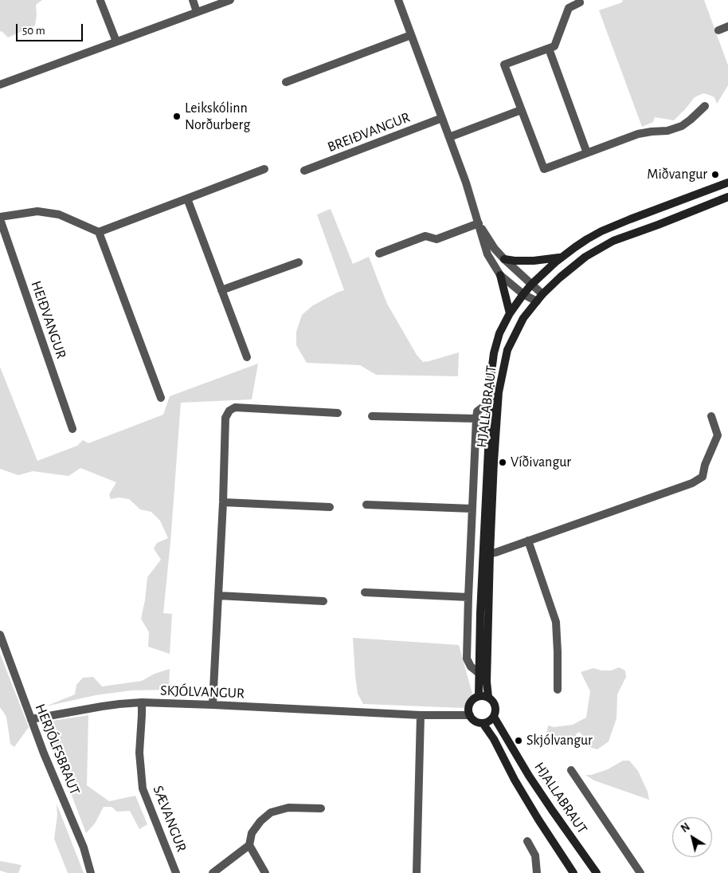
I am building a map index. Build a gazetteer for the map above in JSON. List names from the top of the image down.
{
  "streets": {
    "main road": ["HJALLABRAUT"],
    "street": [
      "BREIÐVANGUR",
      "HEIÐVANGUR",
      "SKJÓLVANGUR",
      "HERJÓLFSBRAUT",
      "SÆVANGUR"
    ]
  },
  "crossings": [
    ["HJALLABRAUT", "SKJÓLVANGUR"],
    ["SKJÓLVANGUR", "HERJÓLFSBRAUT"],
    ["SKJÓLVANGUR", "SÆVANGUR"]
  ],
  "places": [
    "Leikskólinn Norðurberg",
    "Miðvangur",
    "Víðivangur",
    "Skjólvangur"
  ],
  "scale_bar": "50 m",
  "north": "top left"
}
